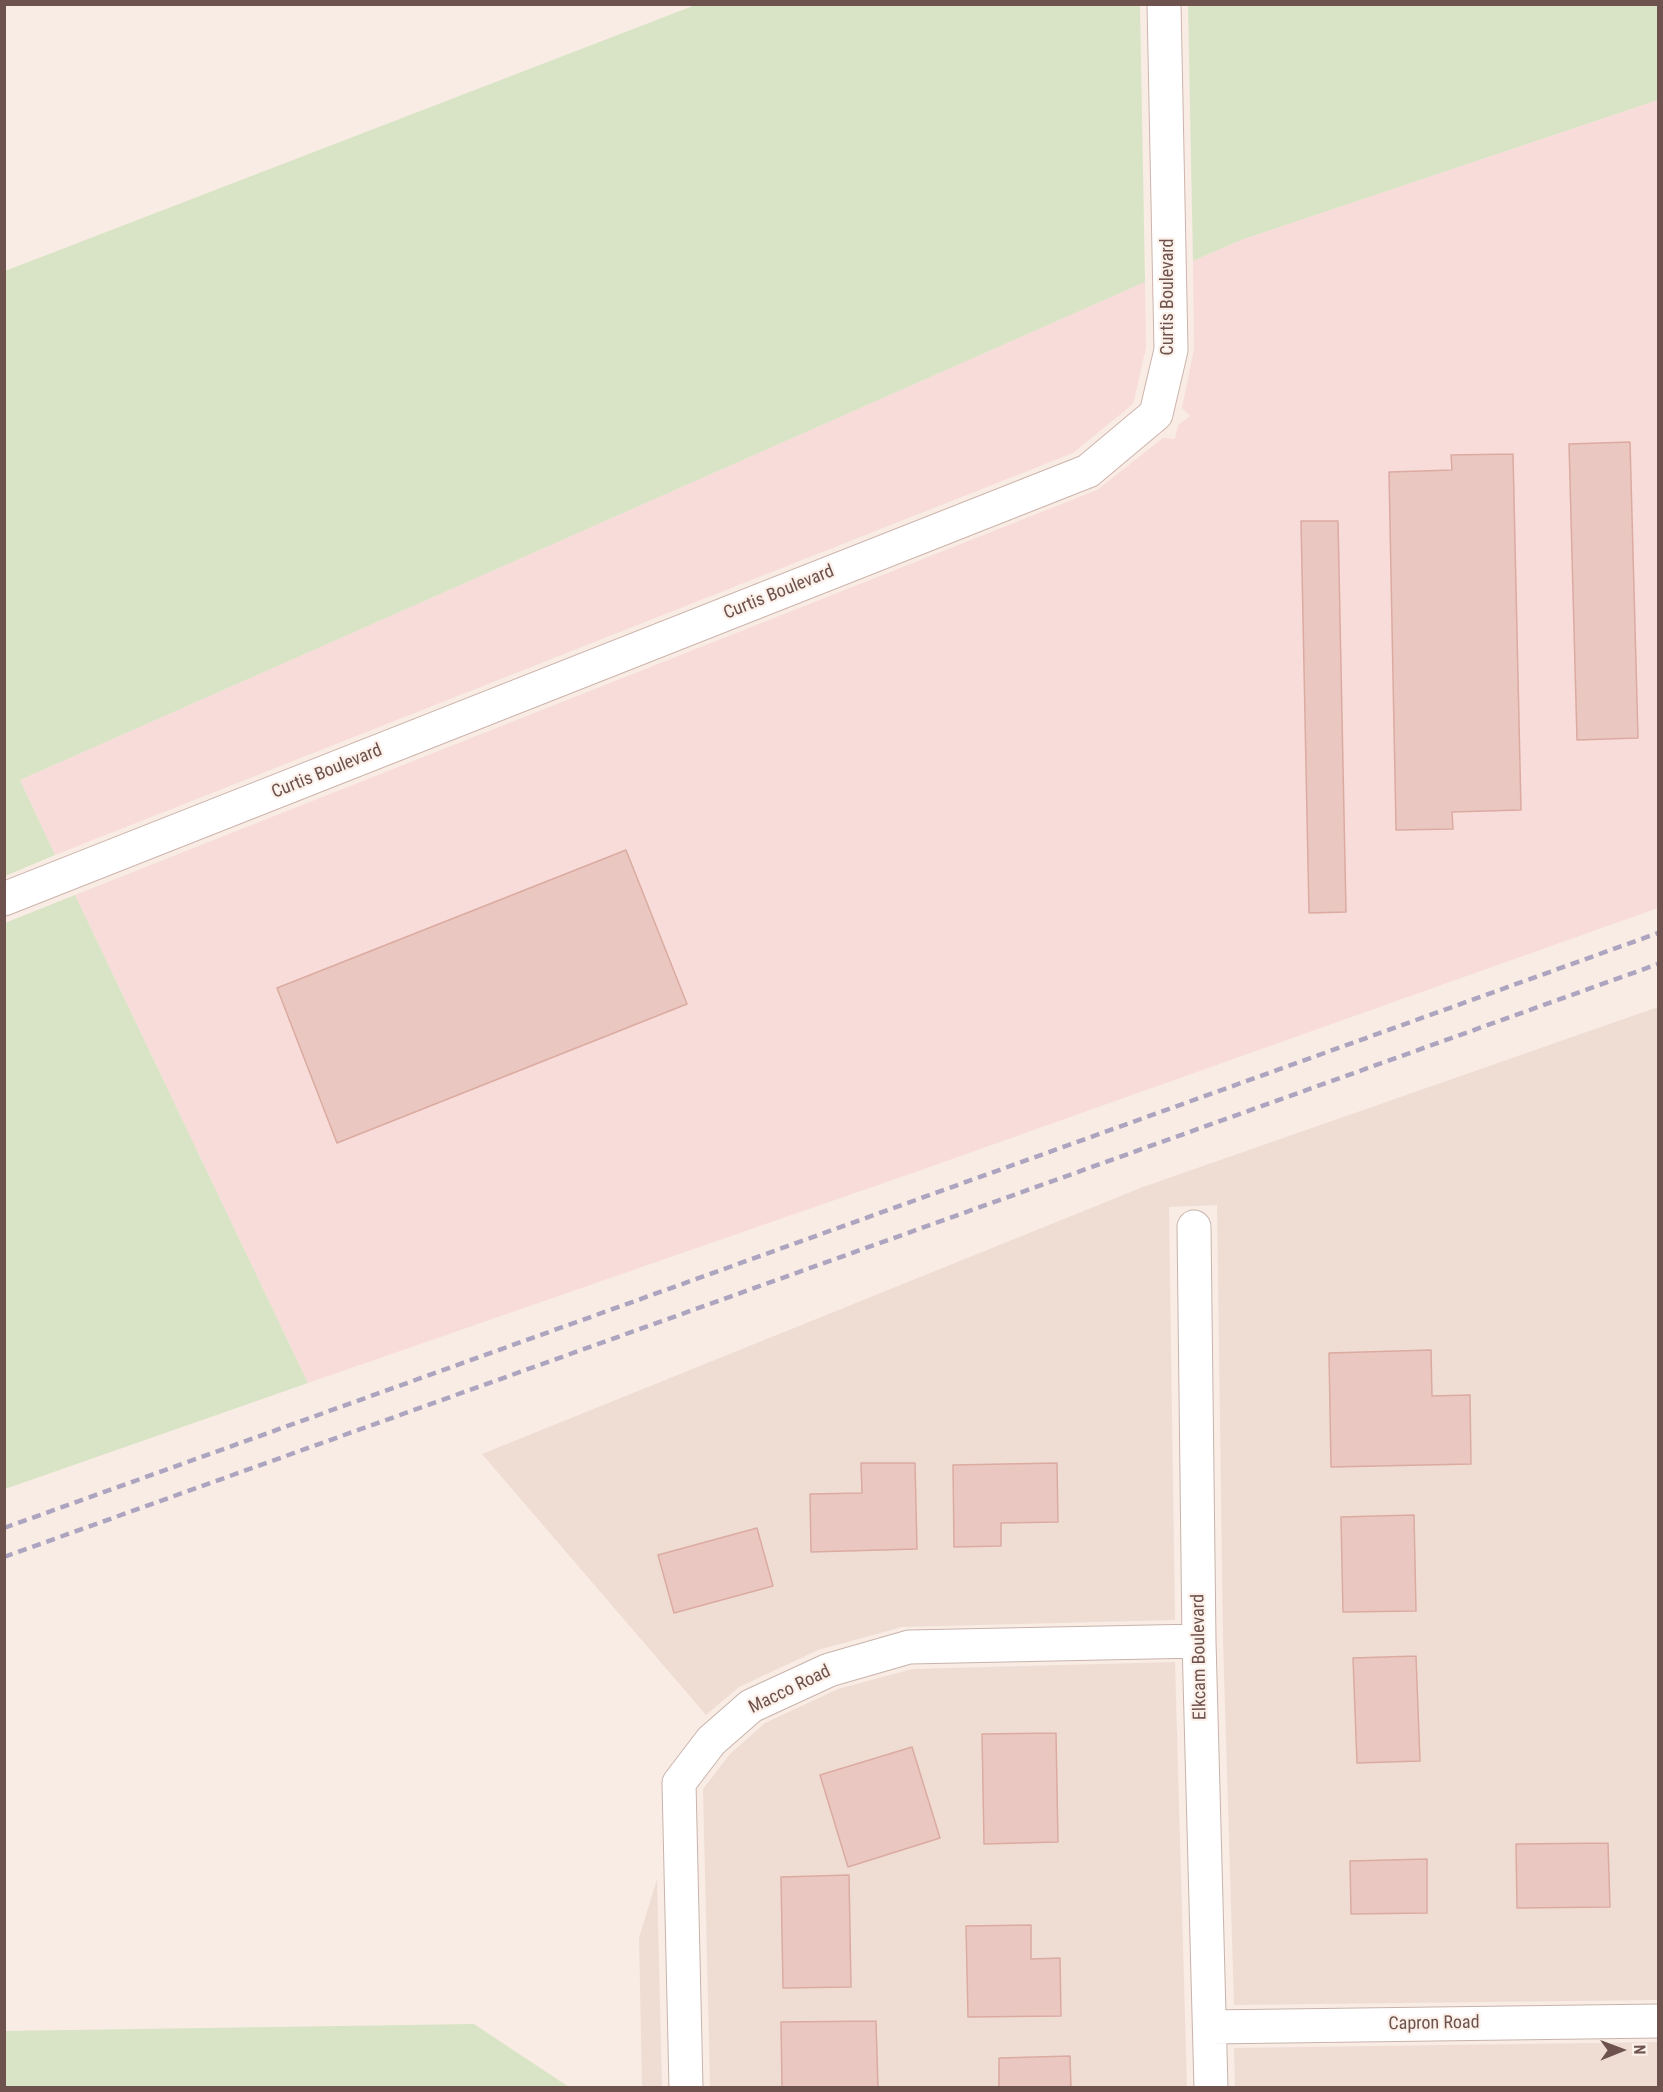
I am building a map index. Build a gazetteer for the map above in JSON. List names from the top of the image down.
{
  "streets": {
    "street": [
      "Curtis Boulevard",
      "Elkcam Boulevard",
      "Macco Road",
      "Capron Road"
    ]
  },
  "crossings": [
    ["Elkcam Boulevard", "Macco Road"],
    ["Elkcam Boulevard", "Capron Road"]
  ],
  "north": "right"
}
